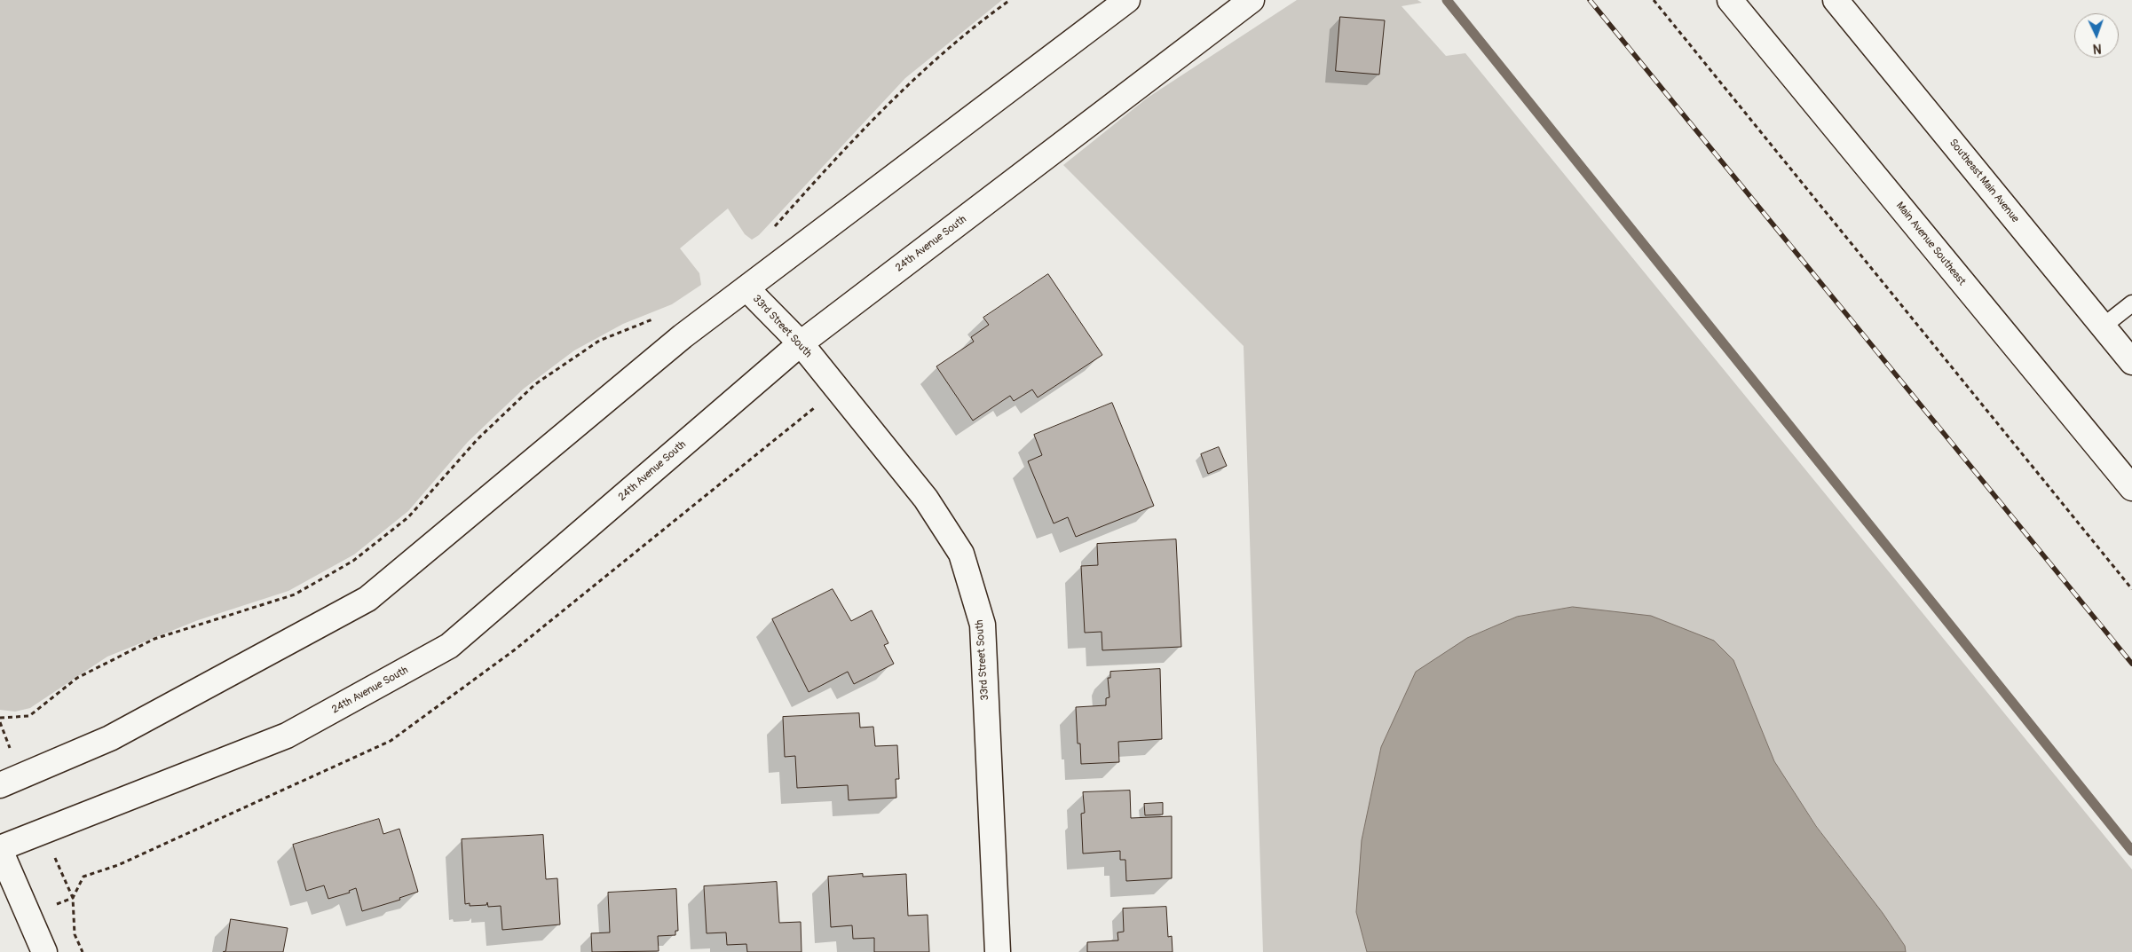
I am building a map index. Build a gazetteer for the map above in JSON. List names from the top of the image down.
{
  "streets": {
    "main road": [
      "Southeast Main Avenue",
      "24th Avenue South",
      "Main Avenue Southeast",
      "33rd Street South"
    ]
  },
  "crossings": [
    ["24th Avenue South", "33rd Street South"]
  ],
  "north": "bottom"
}
